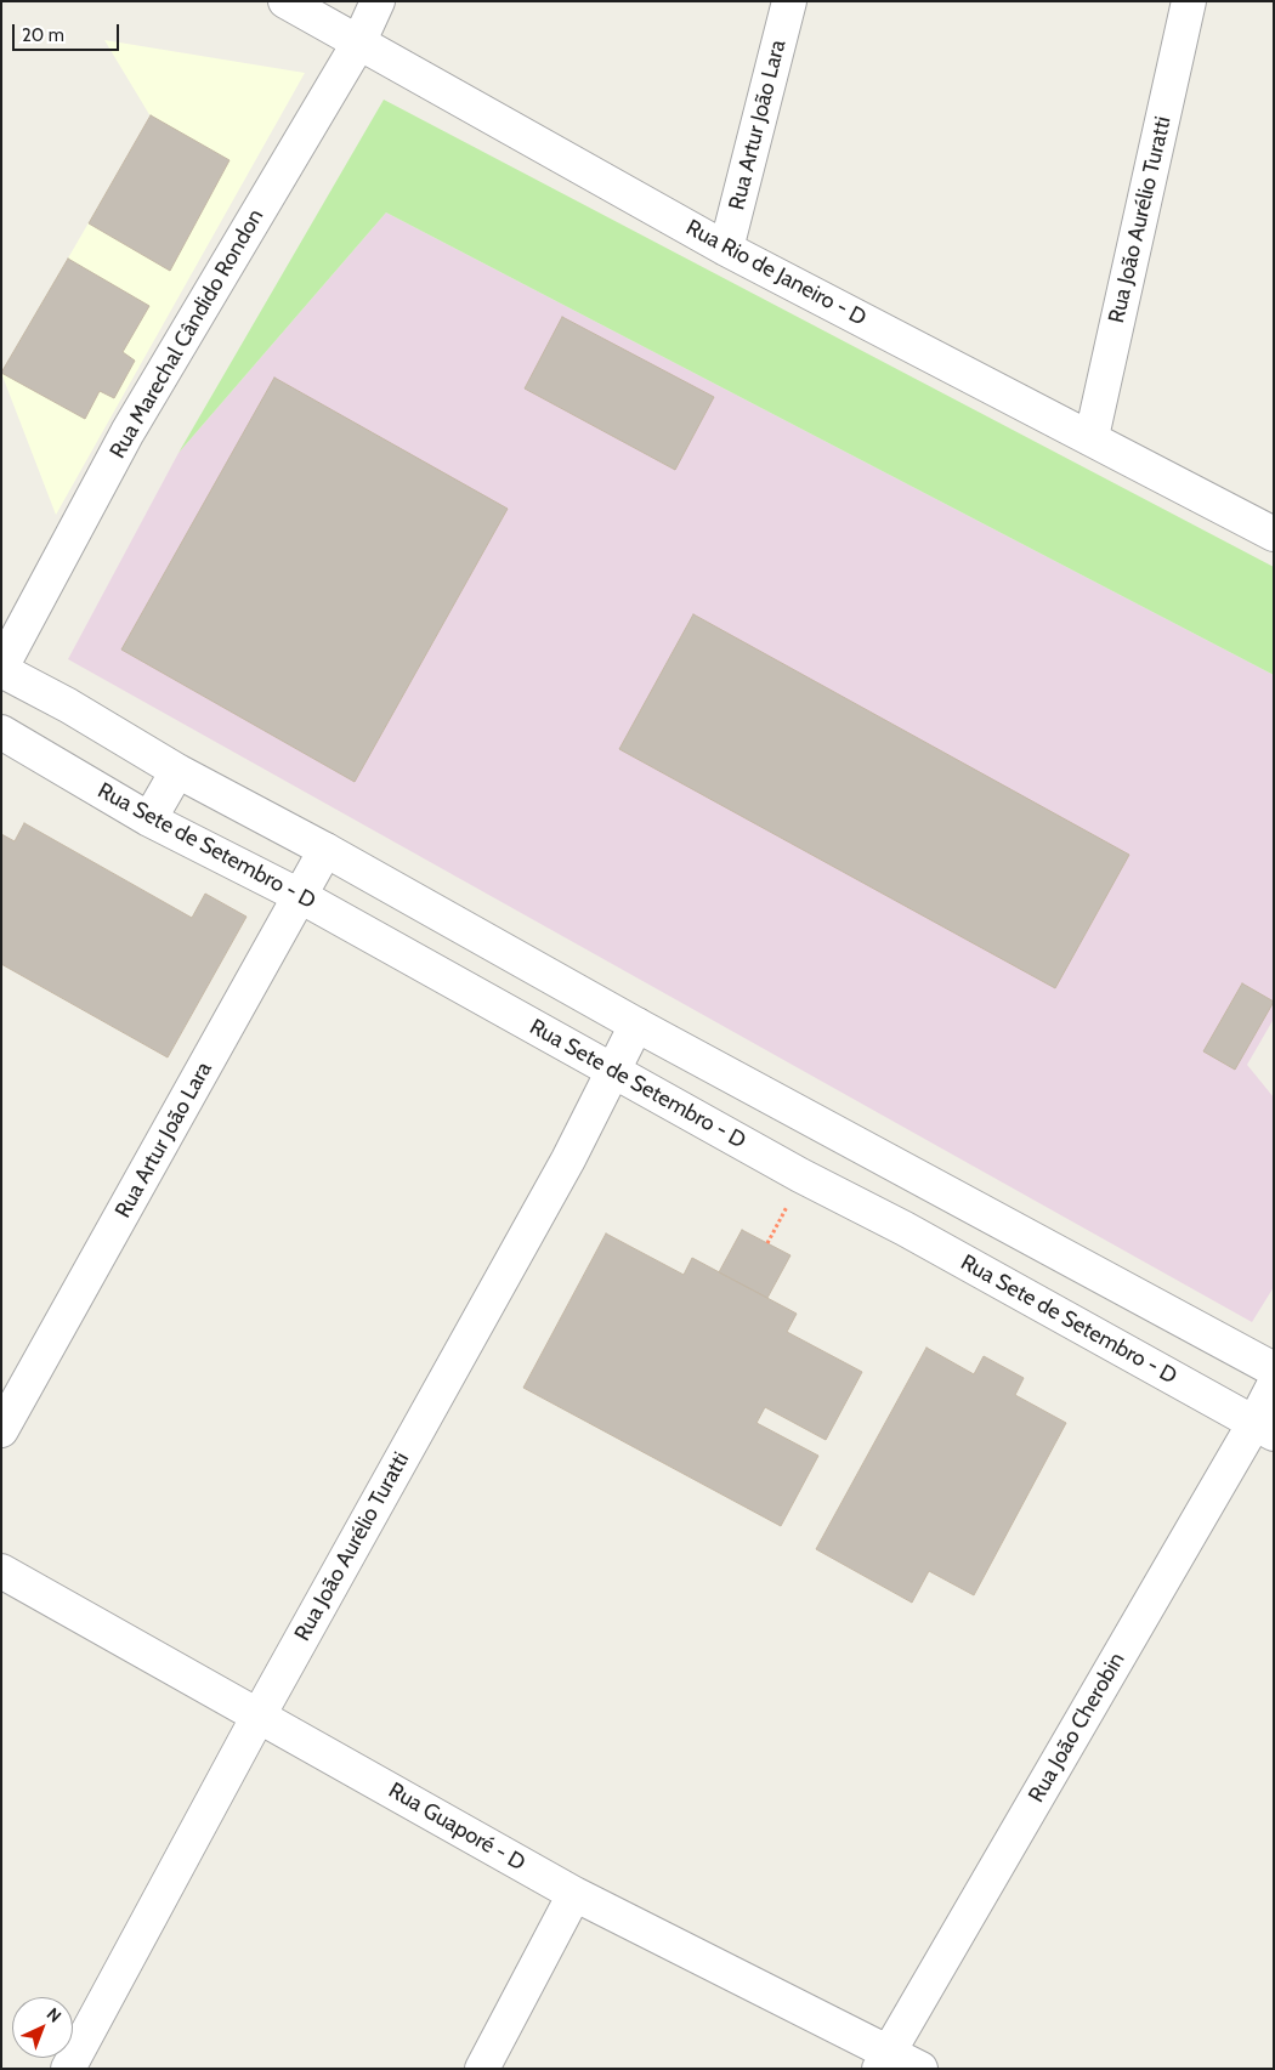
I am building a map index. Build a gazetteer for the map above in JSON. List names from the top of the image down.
{
  "streets": {
    "street": [
      "Rua Artur João Lara",
      "Rua João Aurélio Turatti",
      "Rua Rio de Janeiro - D",
      "Rua Marechal Cândido Rondon",
      "Rua Sete de Setembro - D",
      "Rua João Cherobin",
      "Rua Guaporé - D"
    ]
  },
  "crossings": [
    ["Rua Artur João Lara", "Rua Rio de Janeiro - D"],
    ["Rua Artur João Lara", "Rua Sete de Setembro - D"],
    ["Rua João Aurélio Turatti", "Rua Rio de Janeiro - D"],
    ["Rua João Aurélio Turatti", "Rua Sete de Setembro - D"],
    ["Rua João Aurélio Turatti", "Rua Guaporé - D"],
    ["Rua Rio de Janeiro - D", "Rua Marechal Cândido Rondon"],
    ["Rua Sete de Setembro - D", "Rua João Cherobin"],
    ["Rua João Cherobin", "Rua Guaporé - D"]
  ],
  "scale_bar": "20 m",
  "north": "top right"
}
